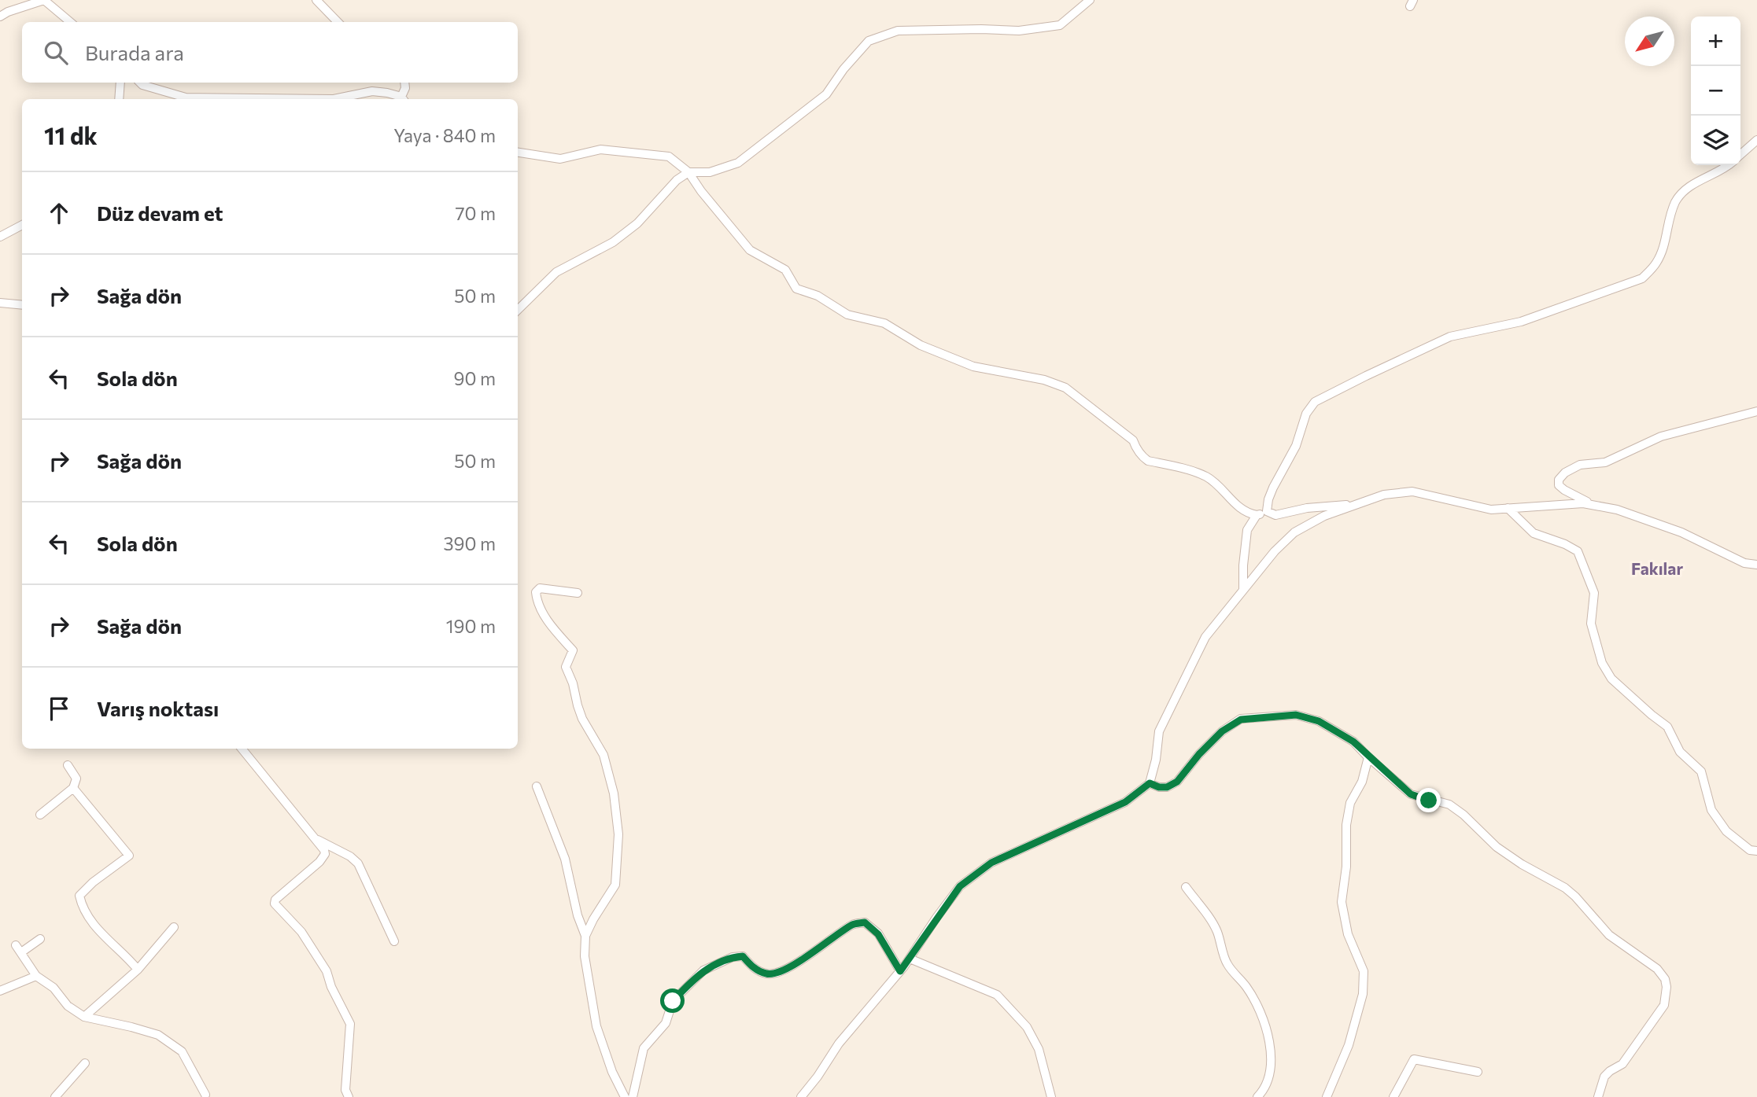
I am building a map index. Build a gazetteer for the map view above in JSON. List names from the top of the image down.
{
  "districts": ["Fakılar"],
  "north": "bottom left",
  "page": {
    "map_buttons": ["+", "−"],
    "search": "Burada ara",
    "heading": ["11 dk", "Yaya · 840 m"],
    "list": [
      ["Düz devam et", "70 m"],
      ["Sağa dön", "50 m"],
      ["Sola dön", "90 m"],
      ["Sağa dön", "50 m"],
      ["Sola dön", "390 m"],
      ["Sağa dön", "190 m"],
      "Varış noktası"
    ]
  }
}
